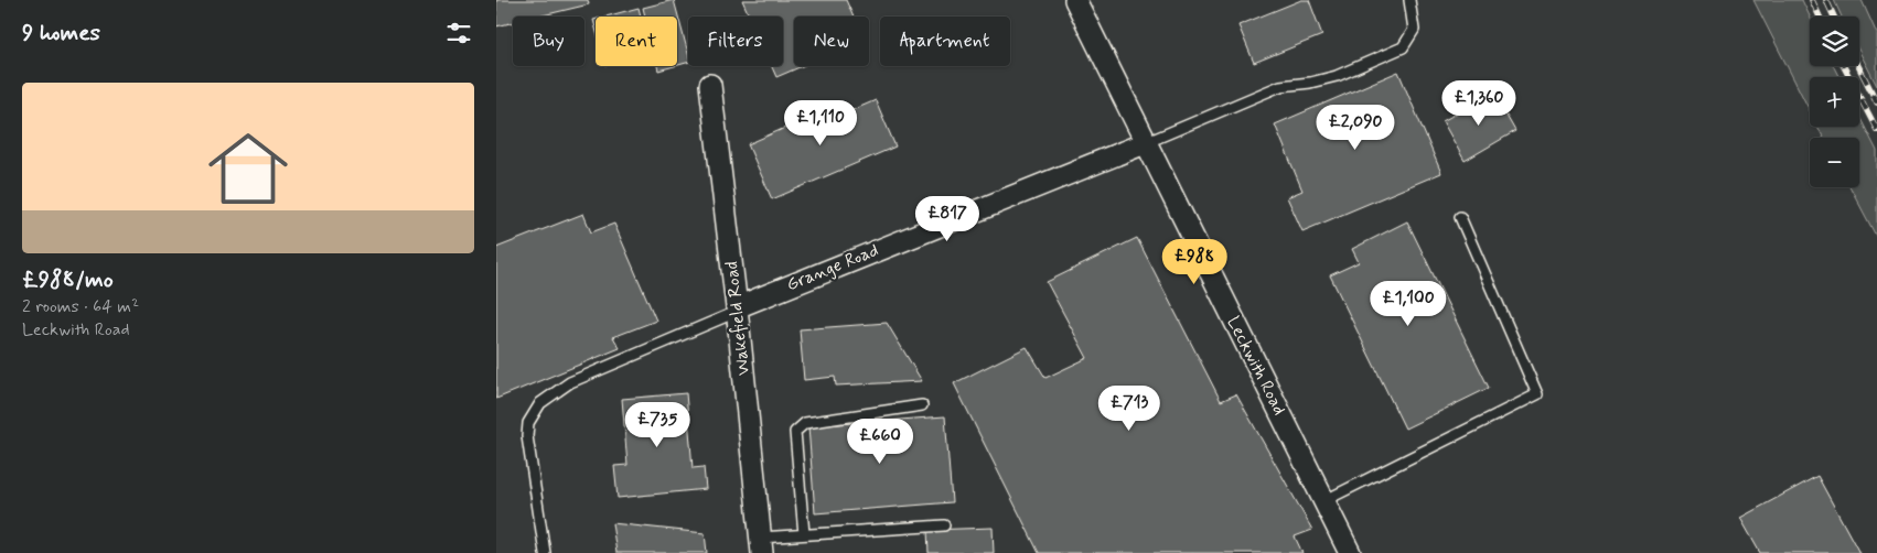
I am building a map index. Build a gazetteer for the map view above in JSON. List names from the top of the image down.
{
  "streets": {
    "street": ["Grange Road", "Wakefield Road", "Leckwith Road"]
  },
  "crossings": [
    ["Grange Road", "Wakefield Road"],
    ["Grange Road", "Leckwith Road"]
  ],
  "page": {
    "heading": "9 homes",
    "map_buttons": ["+", "−"],
    "chip": [
      "Buy",
      "Rent",
      "Filters",
      "New",
      "Apartment"
    ],
    "list": [
      {
        "name": "£988/mo",
        "note": "2 rooms · 64 m² · Leckwith Road"
      }
    ],
    "price": [
      "£1,360",
      "£1,110",
      "£2,090",
      "£817",
      "£988",
      "£1,100",
      "£713",
      "£735",
      "£660"
    ]
  }
}
